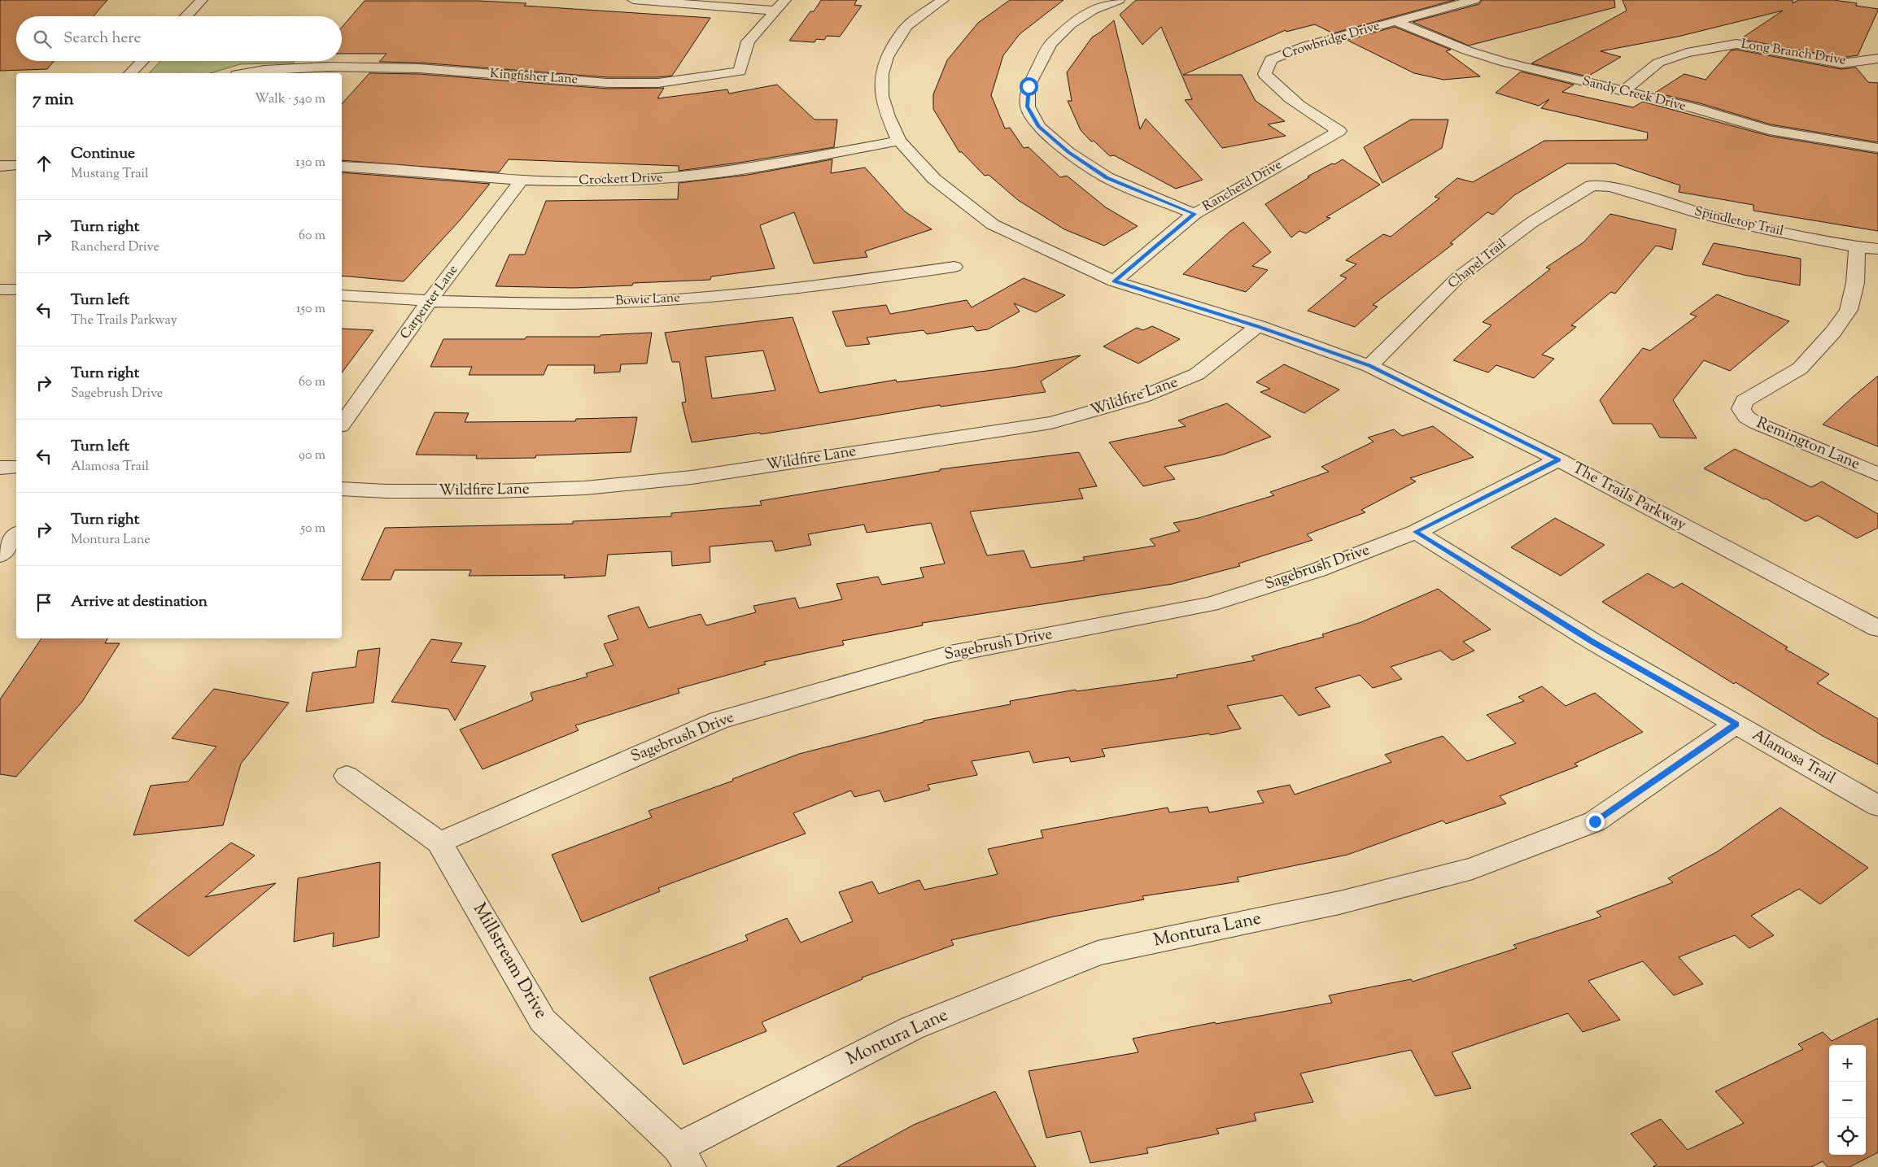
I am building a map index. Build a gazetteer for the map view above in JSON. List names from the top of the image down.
{
  "streets": {
    "street": [
      "Crowbridge Drive",
      "Long Branch Drive",
      "Kingfisher Lane",
      "Sandy Creek Drive",
      "Crockett Drive",
      "Rancherd Drive",
      "Spindletop Trail",
      "Chapel Trail",
      "Bowie Lane",
      "Carpenter Lane",
      "Wildfire Lane",
      "Remington Lane",
      "The Trails Parkway",
      "Sagebrush Drive",
      "Alamosa Trail",
      "Montura Lane",
      "Millstream Drive"
    ]
  },
  "crossings": [
    ["Crowbridge Drive", "Sandy Creek Drive"],
    ["Crowbridge Drive", "Rancherd Drive"],
    ["Long Branch Drive", "Sandy Creek Drive"],
    ["Crockett Drive", "Carpenter Lane"],
    ["Crockett Drive", "The Trails Parkway"],
    ["Rancherd Drive", "The Trails Parkway"],
    ["Spindletop Trail", "Chapel Trail"],
    ["Spindletop Trail", "Remington Lane"],
    ["Chapel Trail", "The Trails Parkway"],
    ["Bowie Lane", "Carpenter Lane"],
    ["Wildfire Lane", "The Trails Parkway"],
    ["The Trails Parkway", "Sagebrush Drive"],
    ["Sagebrush Drive", "Alamosa Trail"],
    ["Sagebrush Drive", "Millstream Drive"],
    ["Alamosa Trail", "Montura Lane"],
    ["Montura Lane", "Millstream Drive"]
  ],
  "page": {
    "search": "Search here",
    "heading": ["7 min", "Walk · 540 m"],
    "list": [
      ["Continue", "Mustang Trail", "130 m"],
      ["Turn right", "Rancherd Drive", "60 m"],
      ["Turn left", "The Trails Parkway", "150 m"],
      ["Turn right", "Sagebrush Drive", "60 m"],
      ["Turn left", "Alamosa Trail", "90 m"],
      ["Turn right", "Montura Lane", "50 m"],
      "Arrive at destination"
    ],
    "map_buttons": ["+", "−"]
  }
}
